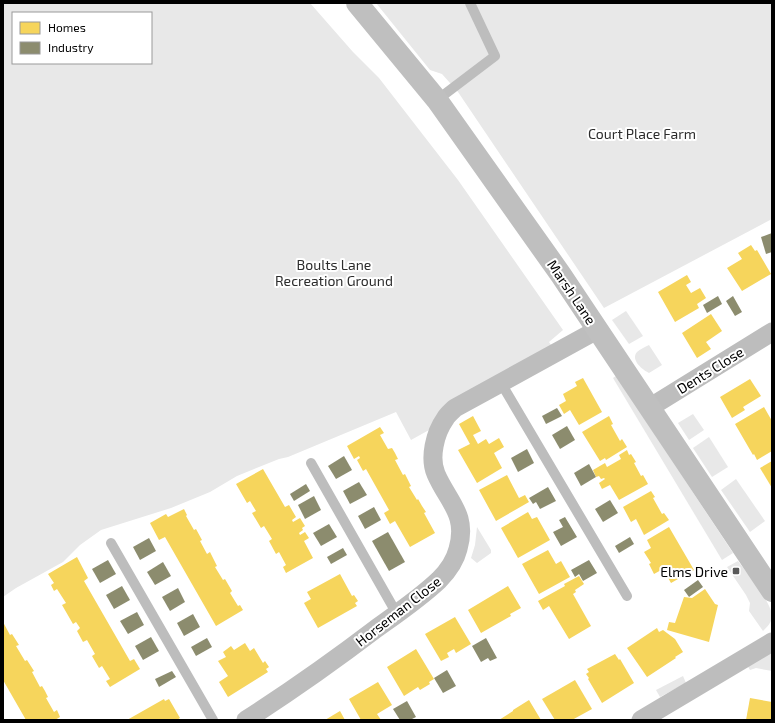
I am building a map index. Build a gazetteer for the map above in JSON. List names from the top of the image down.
{
  "streets": {
    "main road": ["Marsh Lane"],
    "street": ["Dents Close", "Horseman Close"]
  },
  "crossings": [
    ["Marsh Lane", "Dents Close"],
    ["Marsh Lane", "Horseman Close"]
  ],
  "parks": ["Court Place Farm", "Boults Lane Recreation Ground"],
  "places": {
    "transit": ["Elms Drive"]
  },
  "legend": ["Homes", "Industry"]
}
